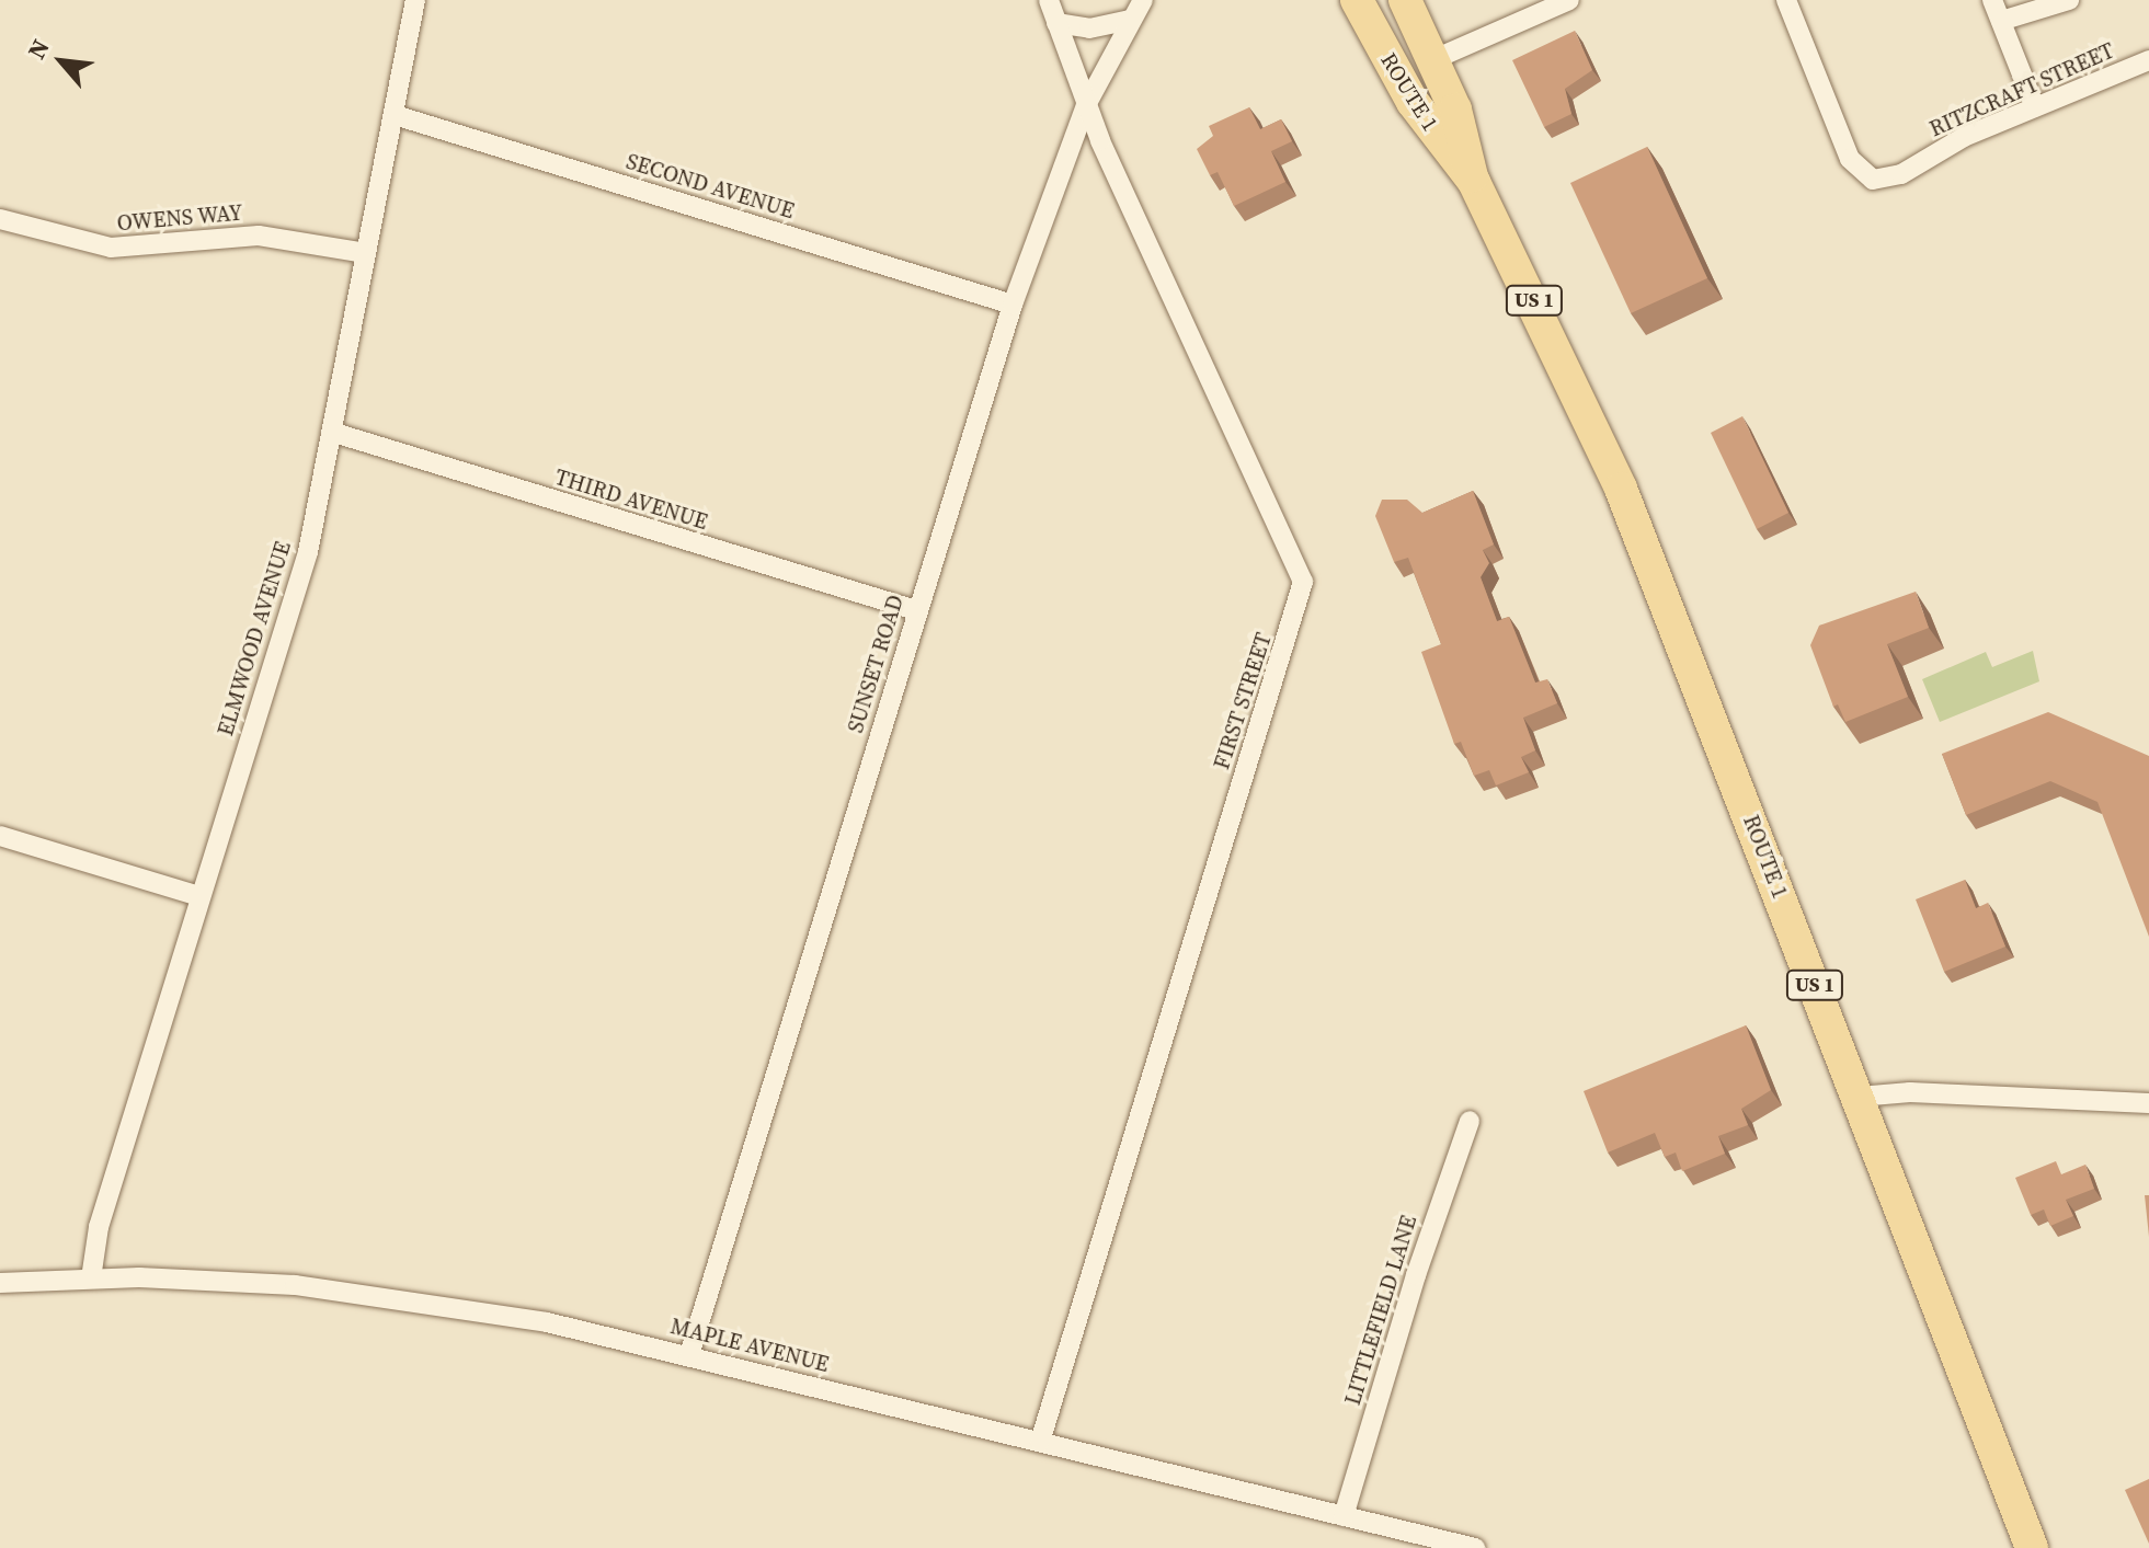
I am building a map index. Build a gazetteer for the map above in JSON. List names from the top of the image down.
{
  "streets": {
    "main road": ["ROUTE 1", "US 1"],
    "street": [
      "RITZCRAFT STREET",
      "SECOND AVENUE",
      "OWENS WAY",
      "THIRD AVENUE",
      "ELMWOOD AVENUE",
      "SUNSET ROAD",
      "FIRST STREET",
      "LITTLEFIELD LANE",
      "MAPLE AVENUE"
    ]
  },
  "crossings": [
    ["SECOND AVENUE", "ELMWOOD AVENUE"],
    ["SECOND AVENUE", "SUNSET ROAD"],
    ["OWENS WAY", "ELMWOOD AVENUE"],
    ["THIRD AVENUE", "ELMWOOD AVENUE"],
    ["THIRD AVENUE", "SUNSET ROAD"],
    ["ELMWOOD AVENUE", "MAPLE AVENUE"],
    ["SUNSET ROAD", "FIRST STREET"],
    ["SUNSET ROAD", "MAPLE AVENUE"],
    ["FIRST STREET", "MAPLE AVENUE"],
    ["LITTLEFIELD LANE", "MAPLE AVENUE"]
  ],
  "north": "top left"
}
